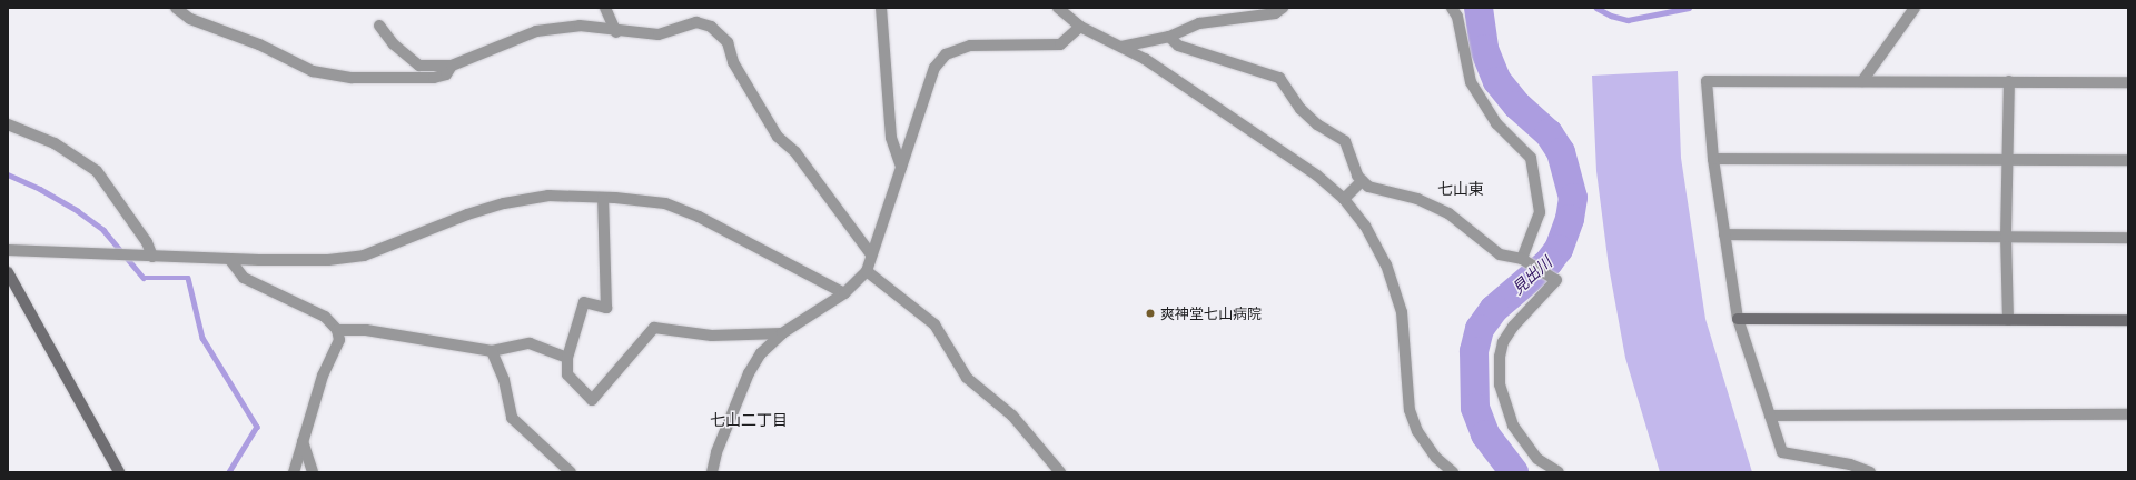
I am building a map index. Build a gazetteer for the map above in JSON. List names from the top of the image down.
{
  "districts": ["七山東", "七山二丁目"],
  "water": ["見出川"],
  "places": ["爽神堂七山病院"]
}
